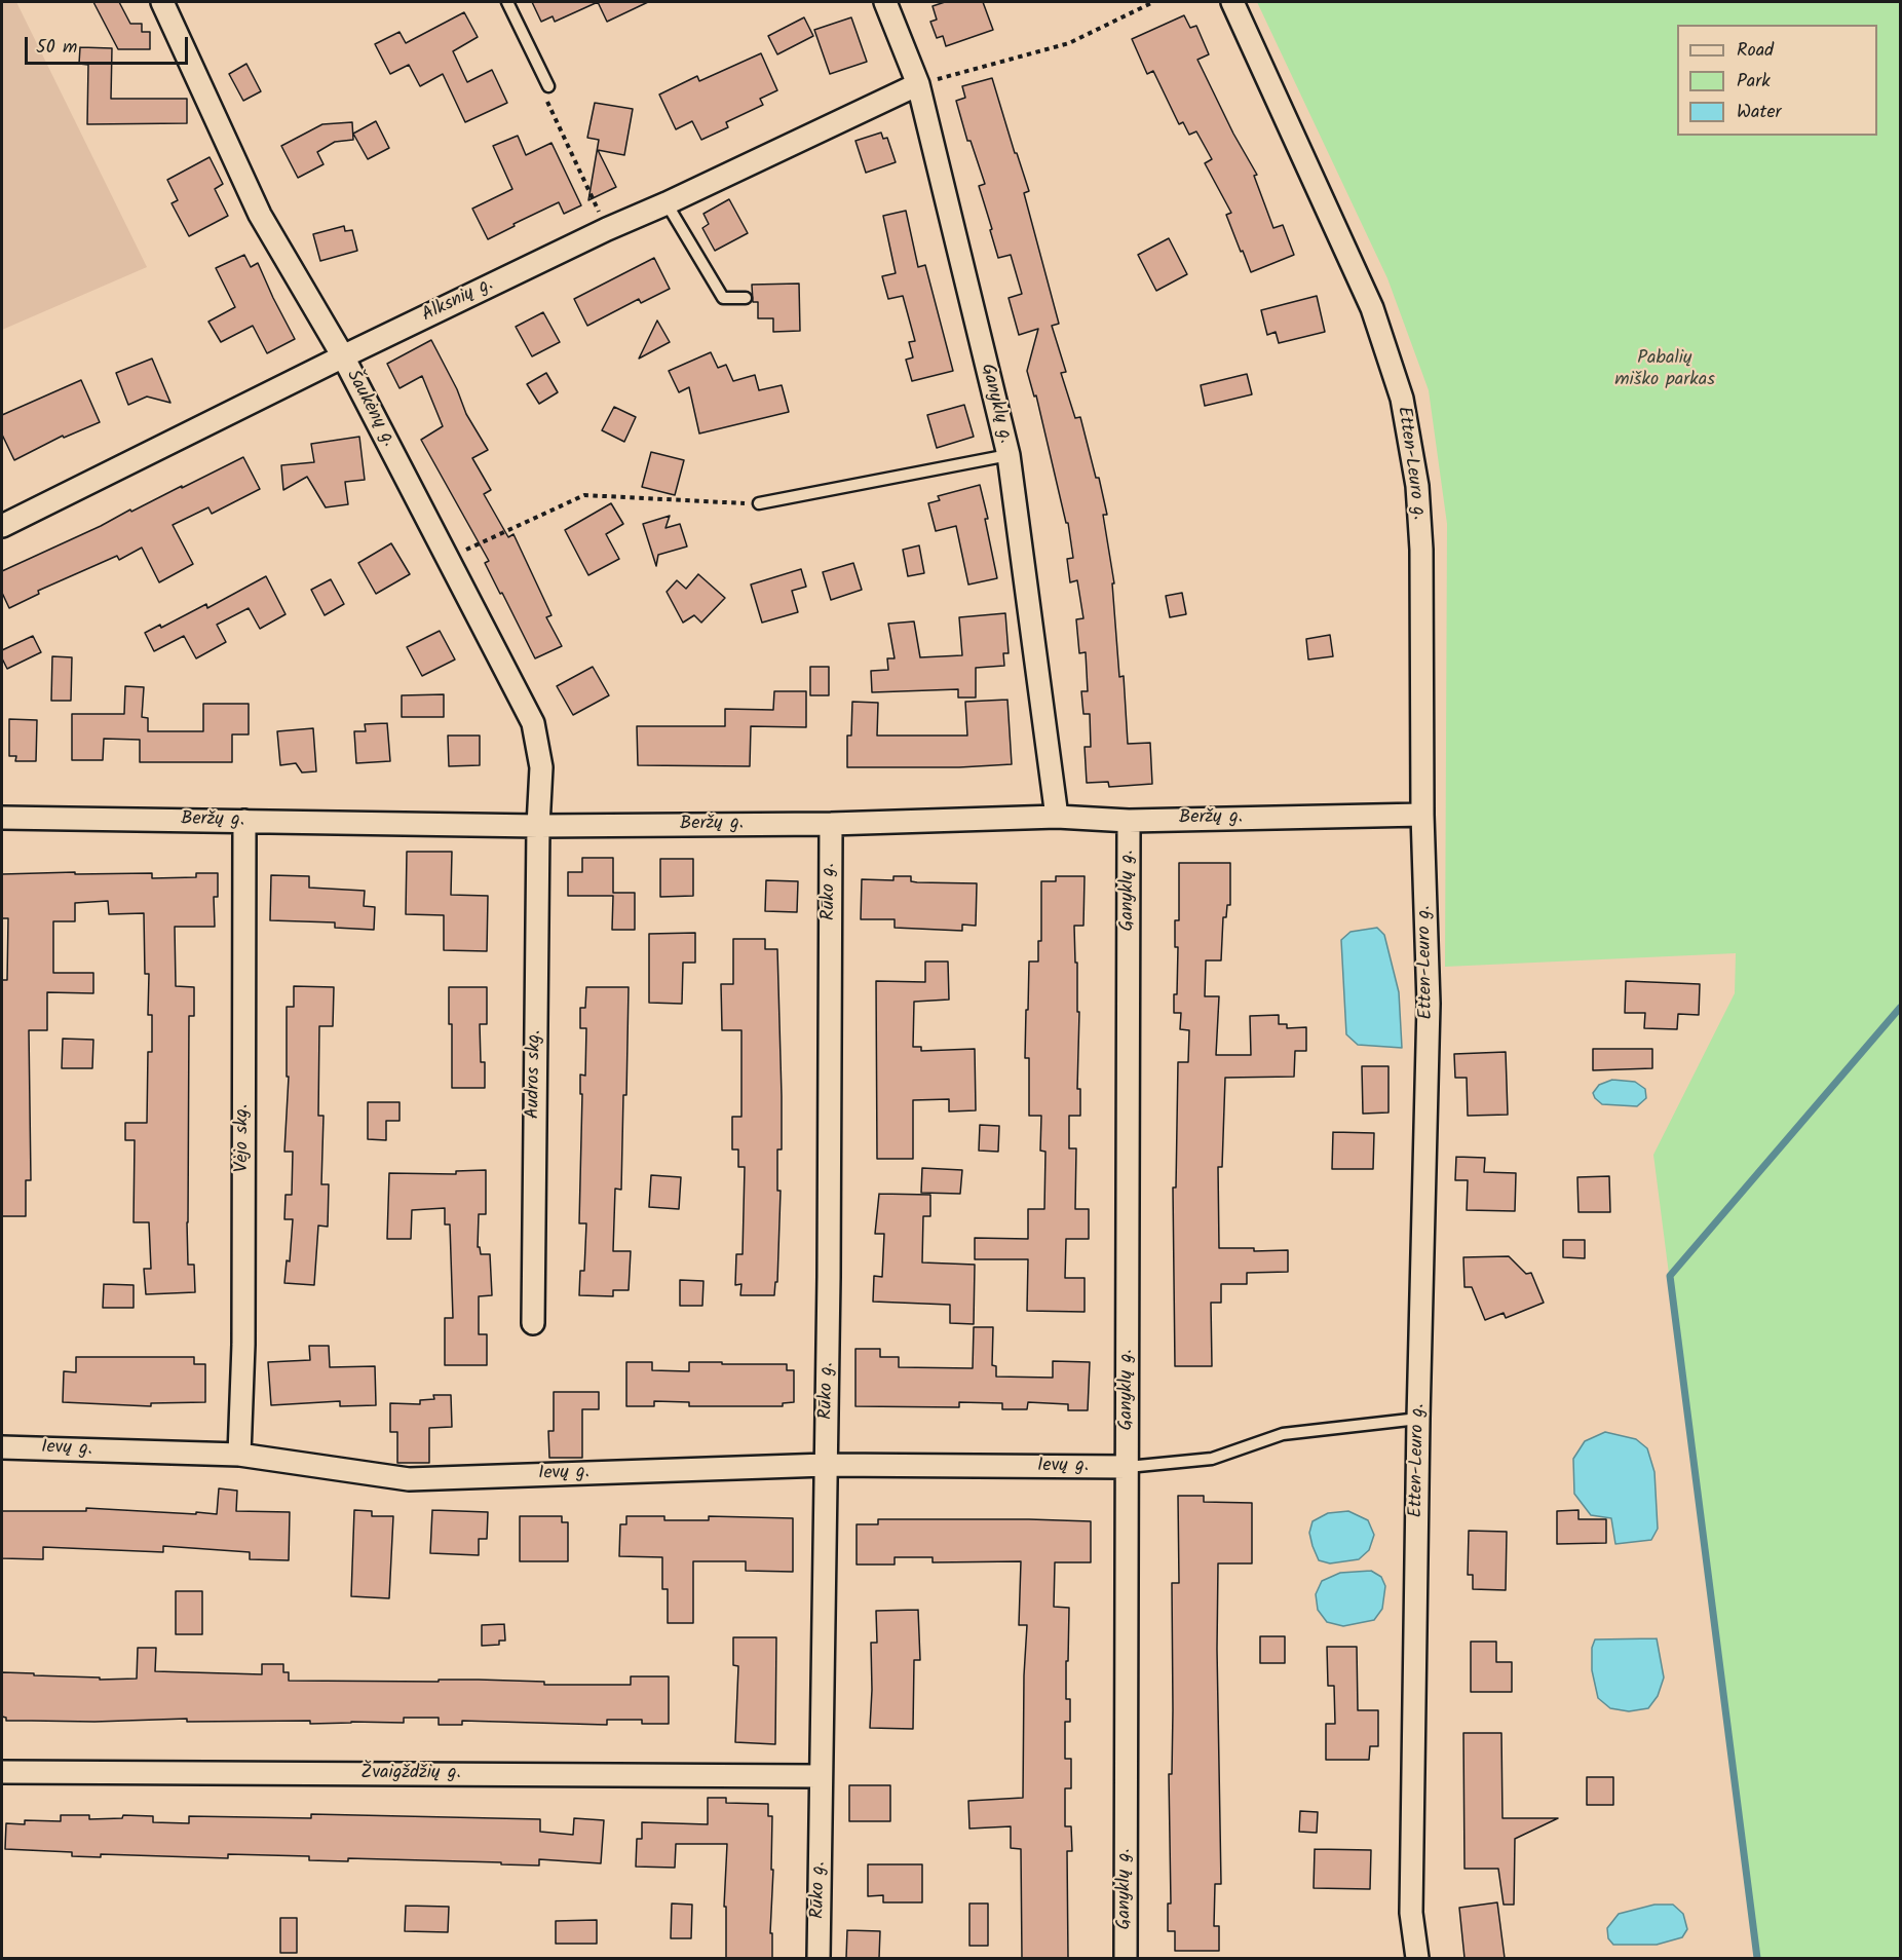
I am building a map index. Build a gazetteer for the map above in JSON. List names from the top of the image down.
{
  "streets": {
    "street": [
      "Alksnių g.",
      "Ganyklų g.",
      "Šaukėnų g.",
      "Etten-Leuro g.",
      "Beržų g.",
      "Rūko g.",
      "Audros skg.",
      "Vėjo skg.",
      "Ievų g.",
      "Žvaigždžių g."
    ]
  },
  "crossings": [
    ["Alksnių g.", "Ganyklų g."],
    ["Alksnių g.", "Šaukėnų g."],
    ["Ganyklų g.", "Beržų g."],
    ["Ganyklų g.", "Ievų g."],
    ["Šaukėnų g.", "Beržų g."],
    ["Šaukėnų g.", "Audros skg."],
    ["Etten-Leuro g.", "Beržų g."],
    ["Beržų g.", "Rūko g."],
    ["Beržų g.", "Audros skg."],
    ["Beržų g.", "Vėjo skg."],
    ["Rūko g.", "Ievų g."],
    ["Rūko g.", "Žvaigždžių g."],
    ["Vėjo skg.", "Ievų g."]
  ],
  "parks": ["Pabalių miško parkas"],
  "legend": ["Road", "Park", "Water"],
  "scale_bar": "50 m"
}
